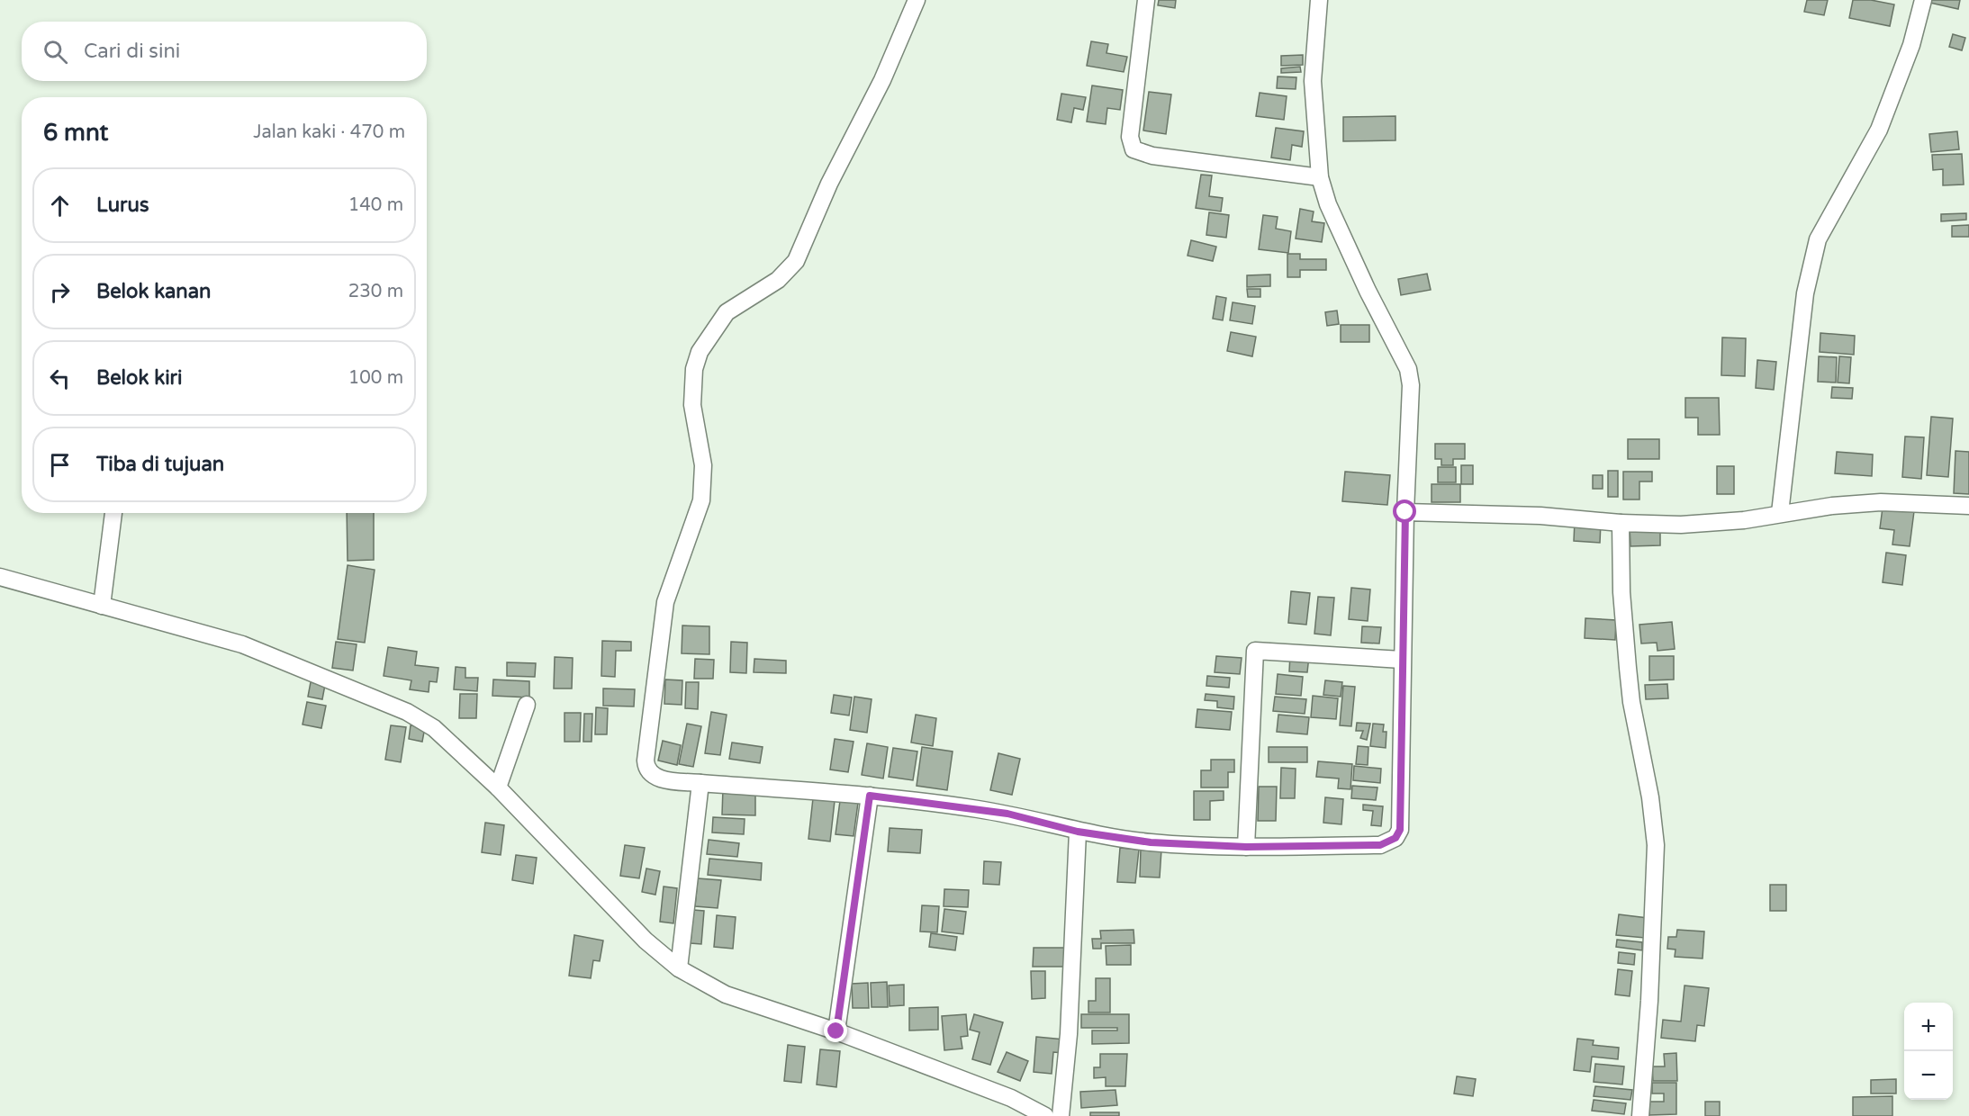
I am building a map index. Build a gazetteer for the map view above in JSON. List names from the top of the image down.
{
  "page": {
    "search": "Cari di sini",
    "heading": ["6 mnt", "Jalan kaki · 470 m"],
    "list": [
      ["Lurus", "140 m"],
      ["Belok kanan", "230 m"],
      ["Belok kiri", "100 m"],
      "Tiba di tujuan"
    ],
    "map_buttons": ["+", "−"]
  }
}
